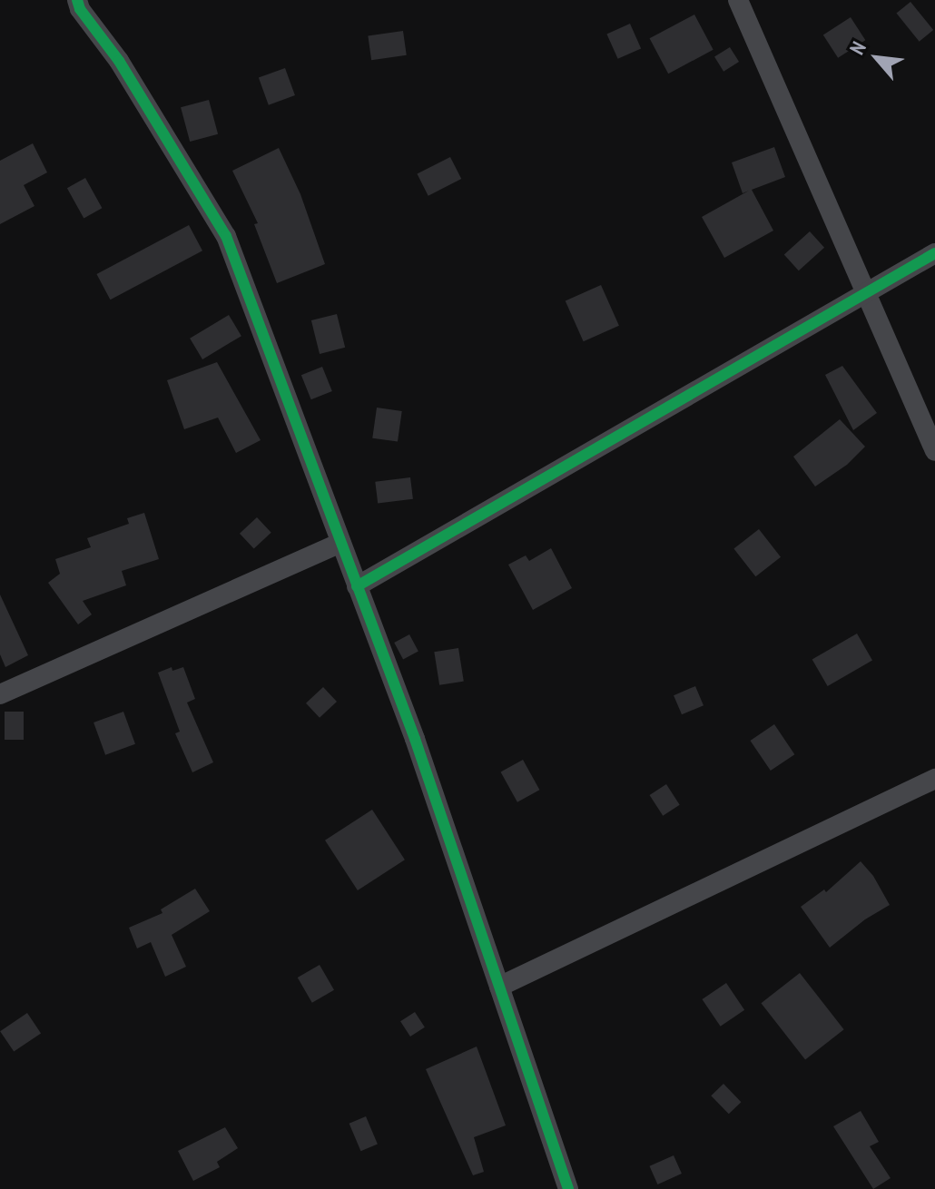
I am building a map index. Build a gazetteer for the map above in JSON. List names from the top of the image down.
{
  "north": "top left"
}
